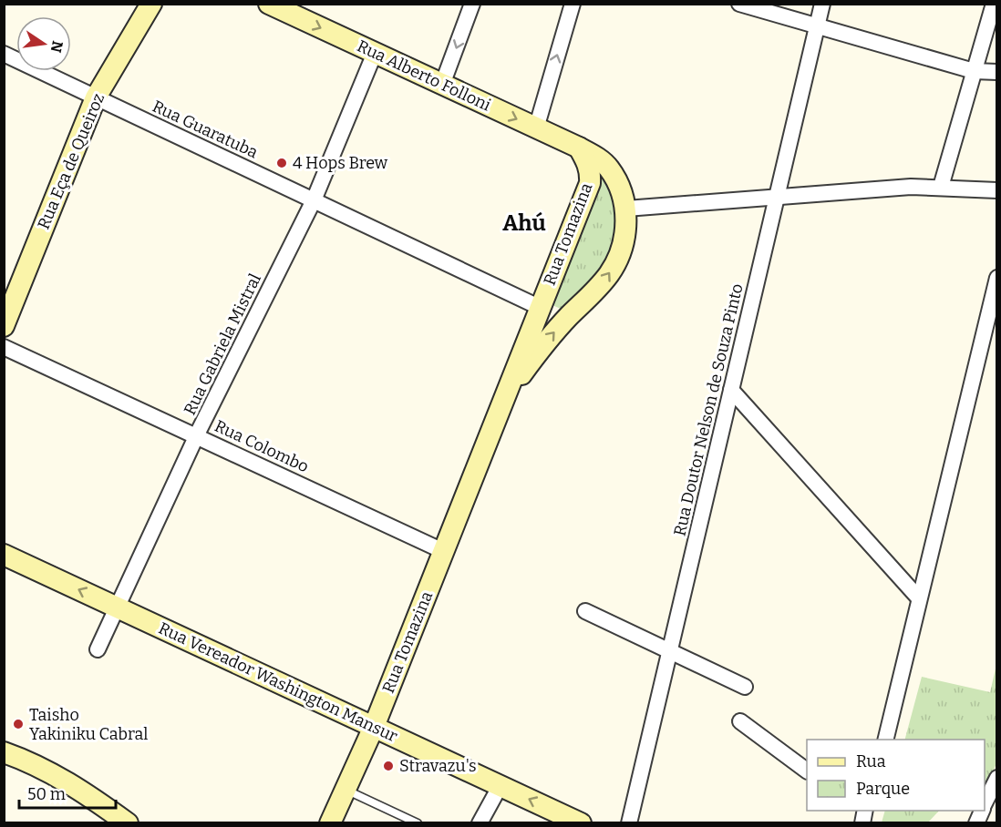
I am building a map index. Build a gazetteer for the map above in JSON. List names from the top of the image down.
{
  "streets": {
    "main road": [
      "Rua Alberto Folloni",
      "Rua Eça de Queiroz",
      "Rua Tomazina",
      "Rua Vereador Washington Mansur"
    ],
    "street": [
      "Rua Guaratuba",
      "Rua Gabriela Mistral",
      "Rua Doutor Nelson de Souza Pinto",
      "Rua Colombo"
    ]
  },
  "crossings": [
    ["Rua Alberto Folloni", "Rua Tomazina"],
    ["Rua Alberto Folloni", "Rua Gabriela Mistral"],
    ["Rua Guaratuba", "Rua Eça de Queiroz"],
    ["Rua Guaratuba", "Rua Tomazina"],
    ["Rua Guaratuba", "Rua Gabriela Mistral"],
    ["Rua Tomazina", "Rua Colombo"],
    ["Rua Tomazina", "Rua Vereador Washington Mansur"],
    ["Rua Gabriela Mistral", "Rua Colombo"],
    ["Rua Gabriela Mistral", "Rua Vereador Washington Mansur"]
  ],
  "one_way": ["Rua Alberto Folloni"],
  "districts": ["Ahú"],
  "places": ["4 Hops Brew", "Taisho Yakiniku Cabral", "Stravazu's"],
  "legend": ["Rua", "Parque"],
  "scale_bar": "50 m",
  "north": "right"
}
